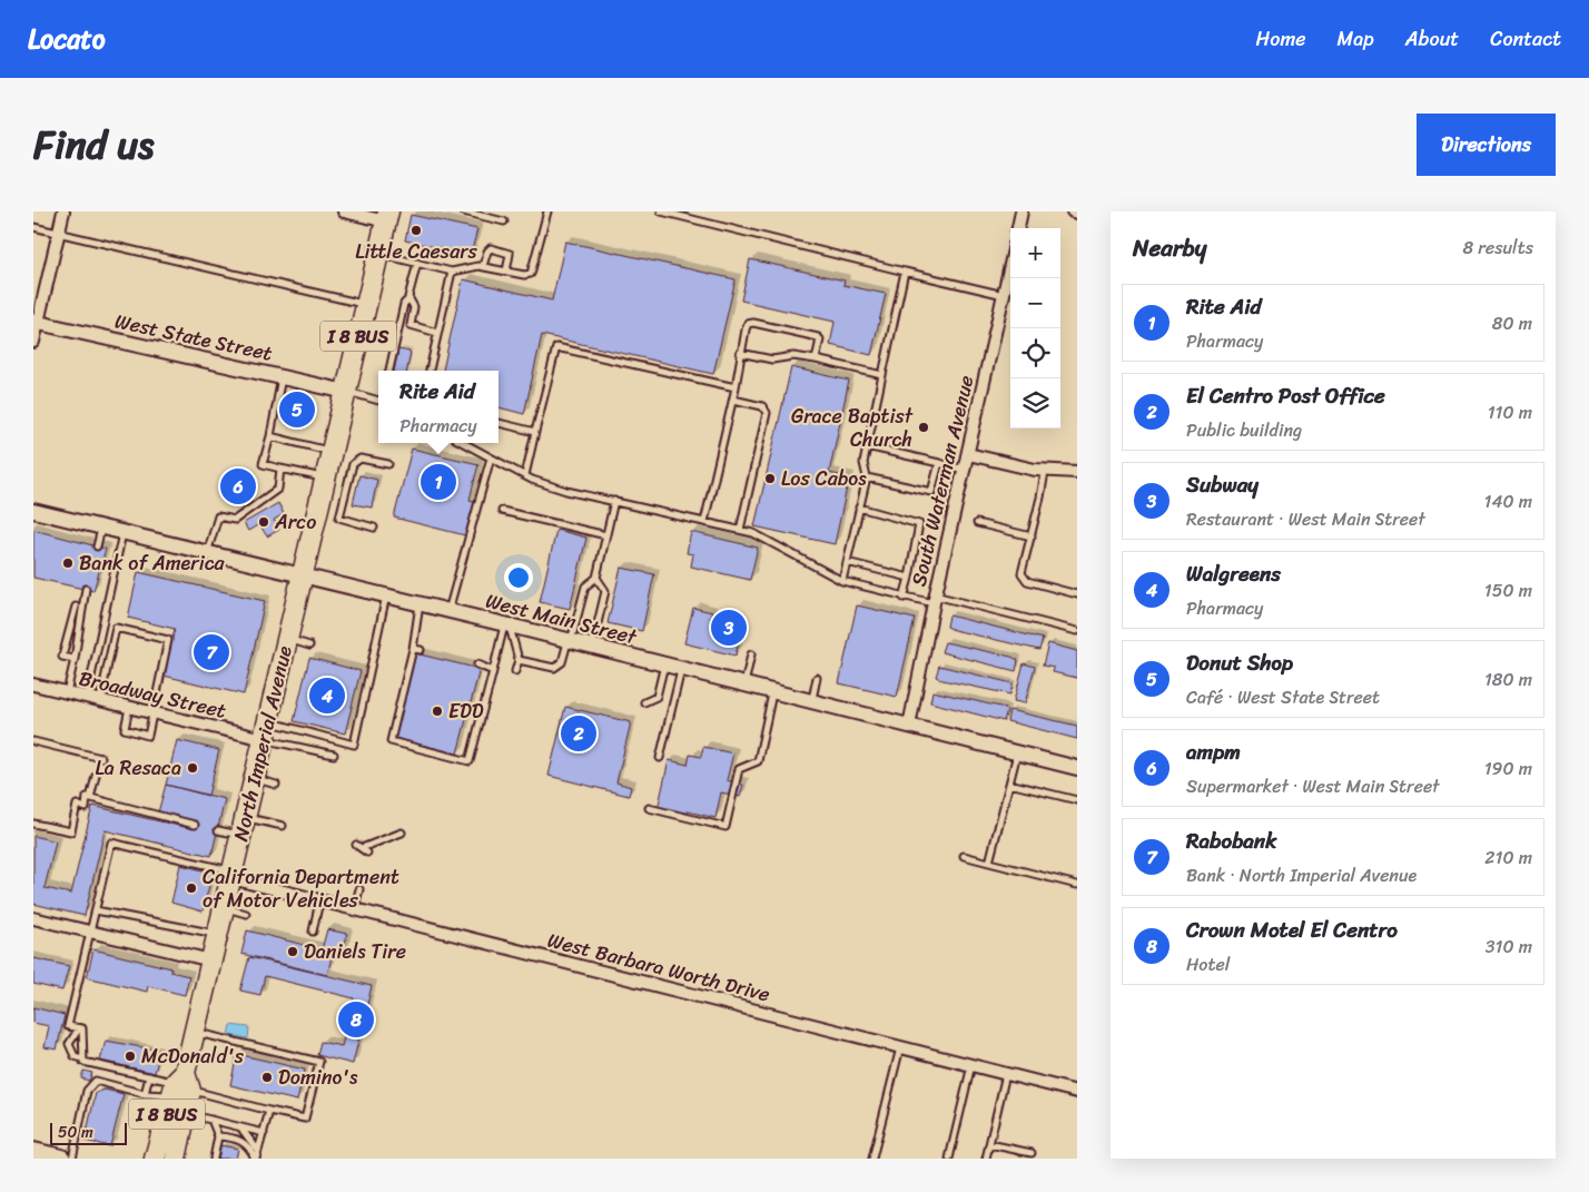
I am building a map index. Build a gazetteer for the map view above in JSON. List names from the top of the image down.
{
  "streets": {
    "highway": ["I 8 BUS", "North Imperial Avenue"],
    "street": [
      "West State Street",
      "South Waterman Avenue",
      "West Main Street",
      "Broadway Street",
      "West Barbara Worth Drive"
    ]
  },
  "crossings": [
    ["I 8 BUS", "West State Street"],
    ["I 8 BUS", "West Main Street"],
    ["I 8 BUS", "North Imperial Avenue"],
    ["South Waterman Avenue", "West Main Street"],
    ["West Main Street", "North Imperial Avenue"],
    ["Broadway Street", "North Imperial Avenue"],
    ["North Imperial Avenue", "West Barbara Worth Drive"]
  ],
  "places": [
    "Little Caesars",
    "Grace Baptist Church",
    "Los Cabos",
    "Arco",
    "Bank of America",
    "EDD",
    "La Resaca",
    "California Department of Motor Vehicles",
    "Daniels Tire",
    "McDonald's",
    "Domino's"
  ],
  "scale_bar": "50 m",
  "page": {
    "header": "Locato",
    "nav": [
      "Home",
      "Map",
      "About",
      "Contact"
    ],
    "title": "Find us",
    "buttons": "Directions",
    "heading": ["Nearby", "8 results"],
    "map_buttons": ["+", "−"],
    "list": [
      {
        "mark": "1",
        "name": "Rite Aid",
        "note": "Pharmacy",
        "value": "80 m"
      },
      {
        "mark": "2",
        "name": "El Centro Post Office",
        "note": "Public building",
        "value": "110 m"
      },
      {
        "mark": "3",
        "name": "Subway",
        "note": "Restaurant · West Main Street",
        "value": "140 m"
      },
      {
        "mark": "4",
        "name": "Walgreens",
        "note": "Pharmacy",
        "value": "150 m"
      },
      {
        "mark": "5",
        "name": "Donut Shop",
        "note": "Café · West State Street",
        "value": "180 m"
      },
      {
        "mark": "6",
        "name": "ampm",
        "note": "Supermarket · West Main Street",
        "value": "190 m"
      },
      {
        "mark": "7",
        "name": "Rabobank",
        "note": "Bank · North Imperial Avenue",
        "value": "210 m"
      },
      {
        "mark": "8",
        "name": "Crown Motel El Centro",
        "note": "Hotel",
        "value": "310 m"
      }
    ],
    "popup": ["Rite Aid", "Pharmacy"],
    "pins": [
      "5",
      "1",
      "6",
      "3",
      "7",
      "4",
      "2",
      "8"
    ],
    "scale": "50 m"
  }
}
